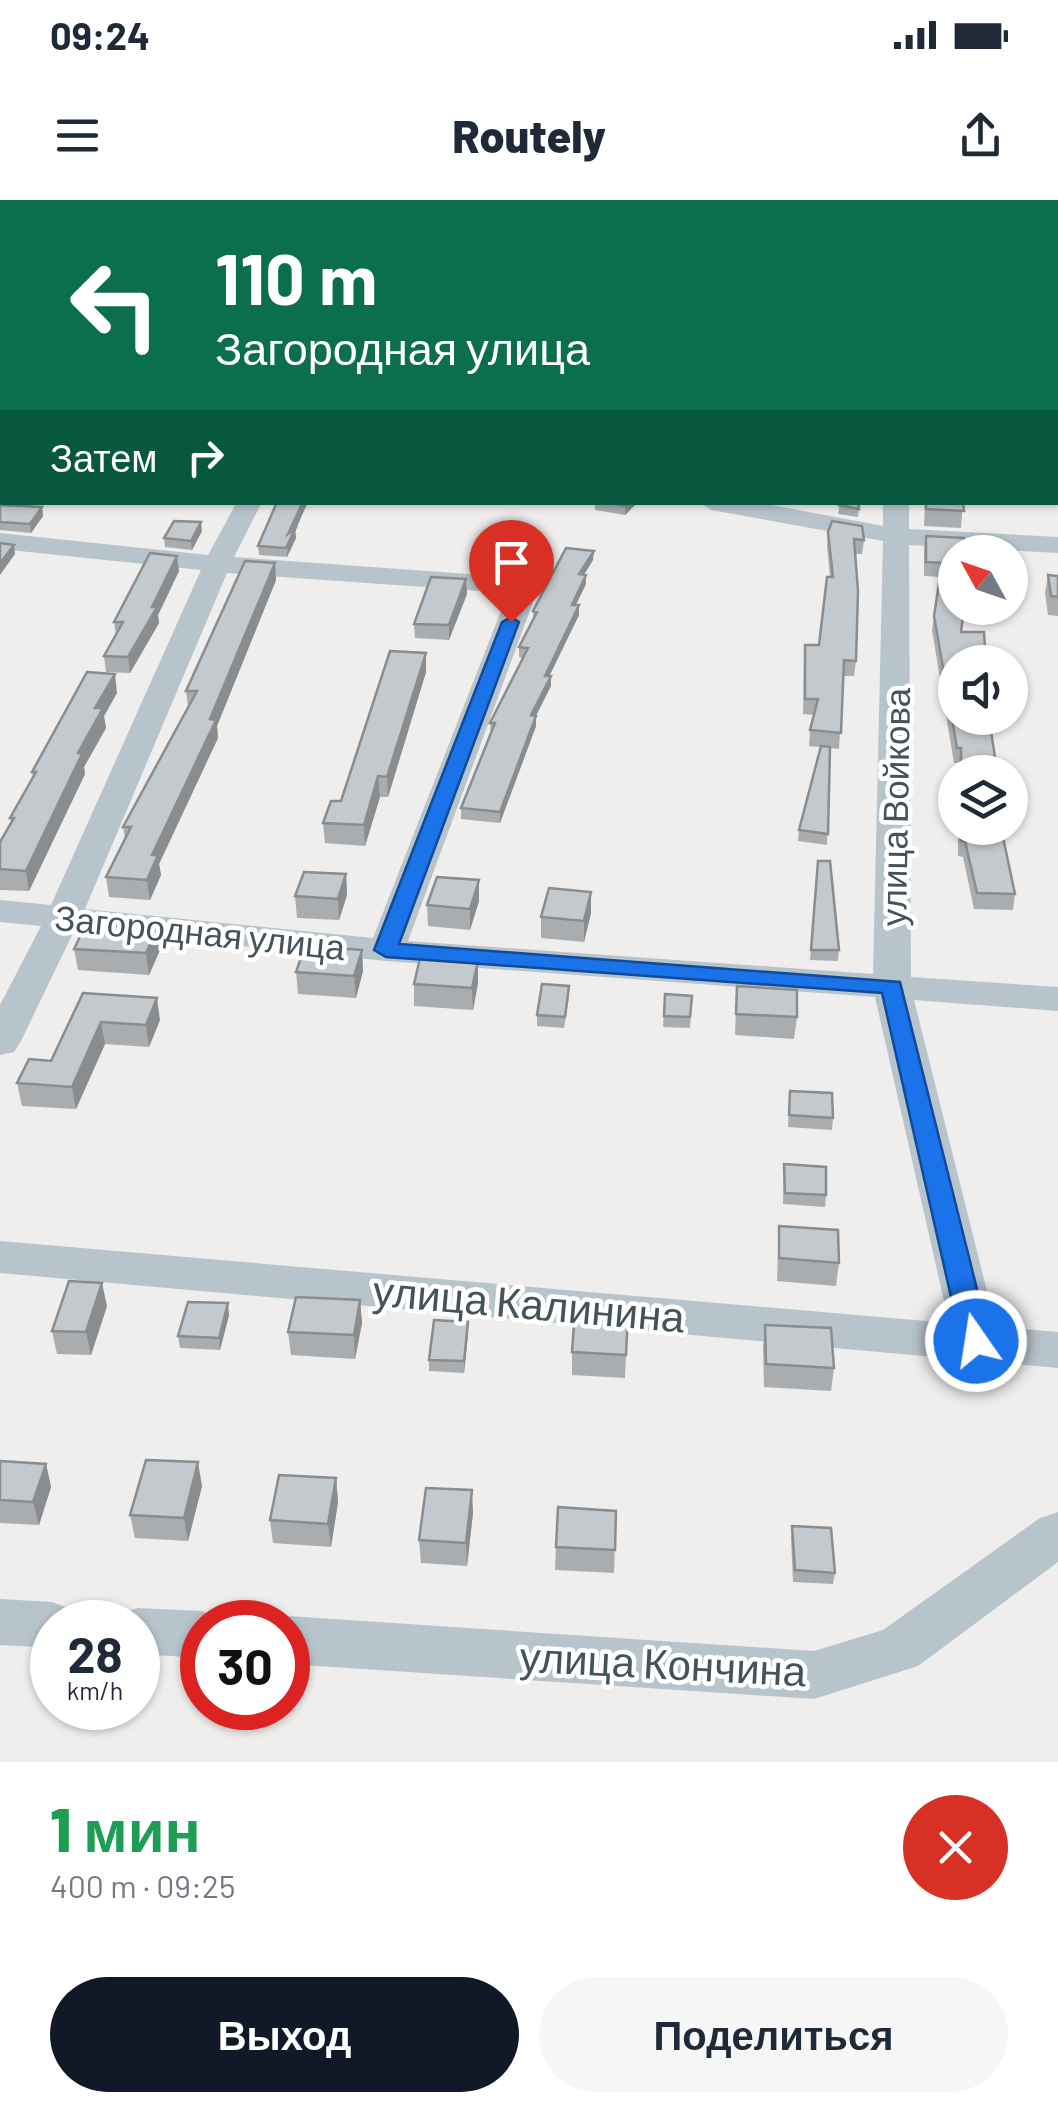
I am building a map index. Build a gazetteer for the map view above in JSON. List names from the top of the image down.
{
  "streets": {
    "street": [
      "улица Войкова",
      "Загородная улица",
      "улица Калинина",
      "улица Кончина"
    ]
  },
  "crossings": [
    ["улица Войкова", "Загородная улица"],
    ["улица Войкова", "улица Калинина"]
  ],
  "north": "top left",
  "page": {
    "status": "09:24",
    "header": "Routely",
    "turn": ["110 m", "Загородная улица"],
    "then": "Затем",
    "speed": "28 km/h",
    "limit": "30",
    "heading": ["1 мин", "400 m · 09:25"],
    "buttons": ["Выход", "Поделиться"]
  }
}
